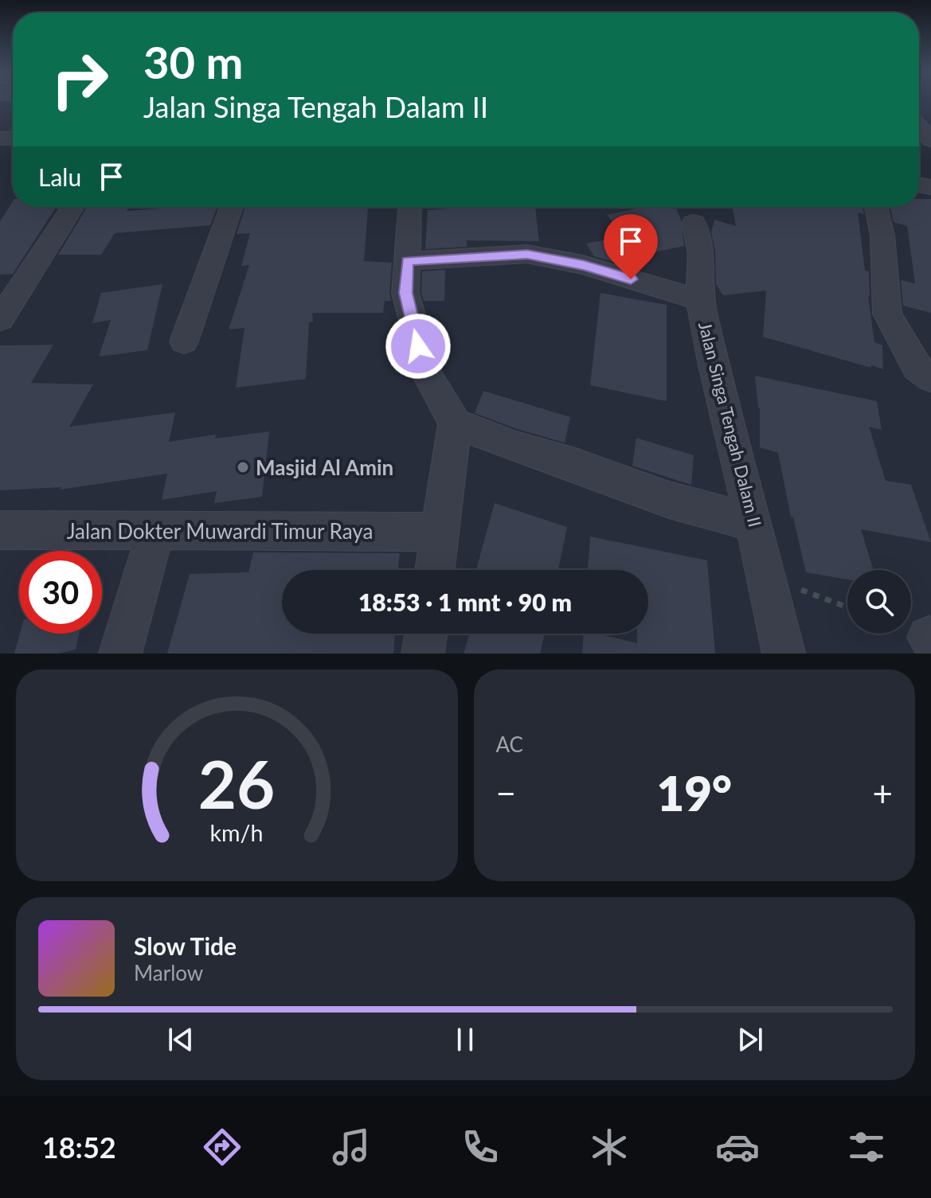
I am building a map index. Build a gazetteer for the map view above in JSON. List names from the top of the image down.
{
  "streets": {
    "street": ["Jalan Singa Tengah Dalam II", "Jalan Dokter Muwardi Timur Raya"]
  },
  "places": ["Masjid Al Amin"],
  "page": {
    "turn": ["30 m", "Jalan Singa Tengah Dalam II"],
    "then": "Lalu",
    "limit": "30",
    "trip": "18:53 · 1 mnt · 90 m",
    "tile": "AC",
    "heat": ["−", "19°", "+"],
    "song": ["Slow Tide", "Marlow"],
    "tabs": "18:52",
    "gauge": ["26", "km/h"]
  }
}
